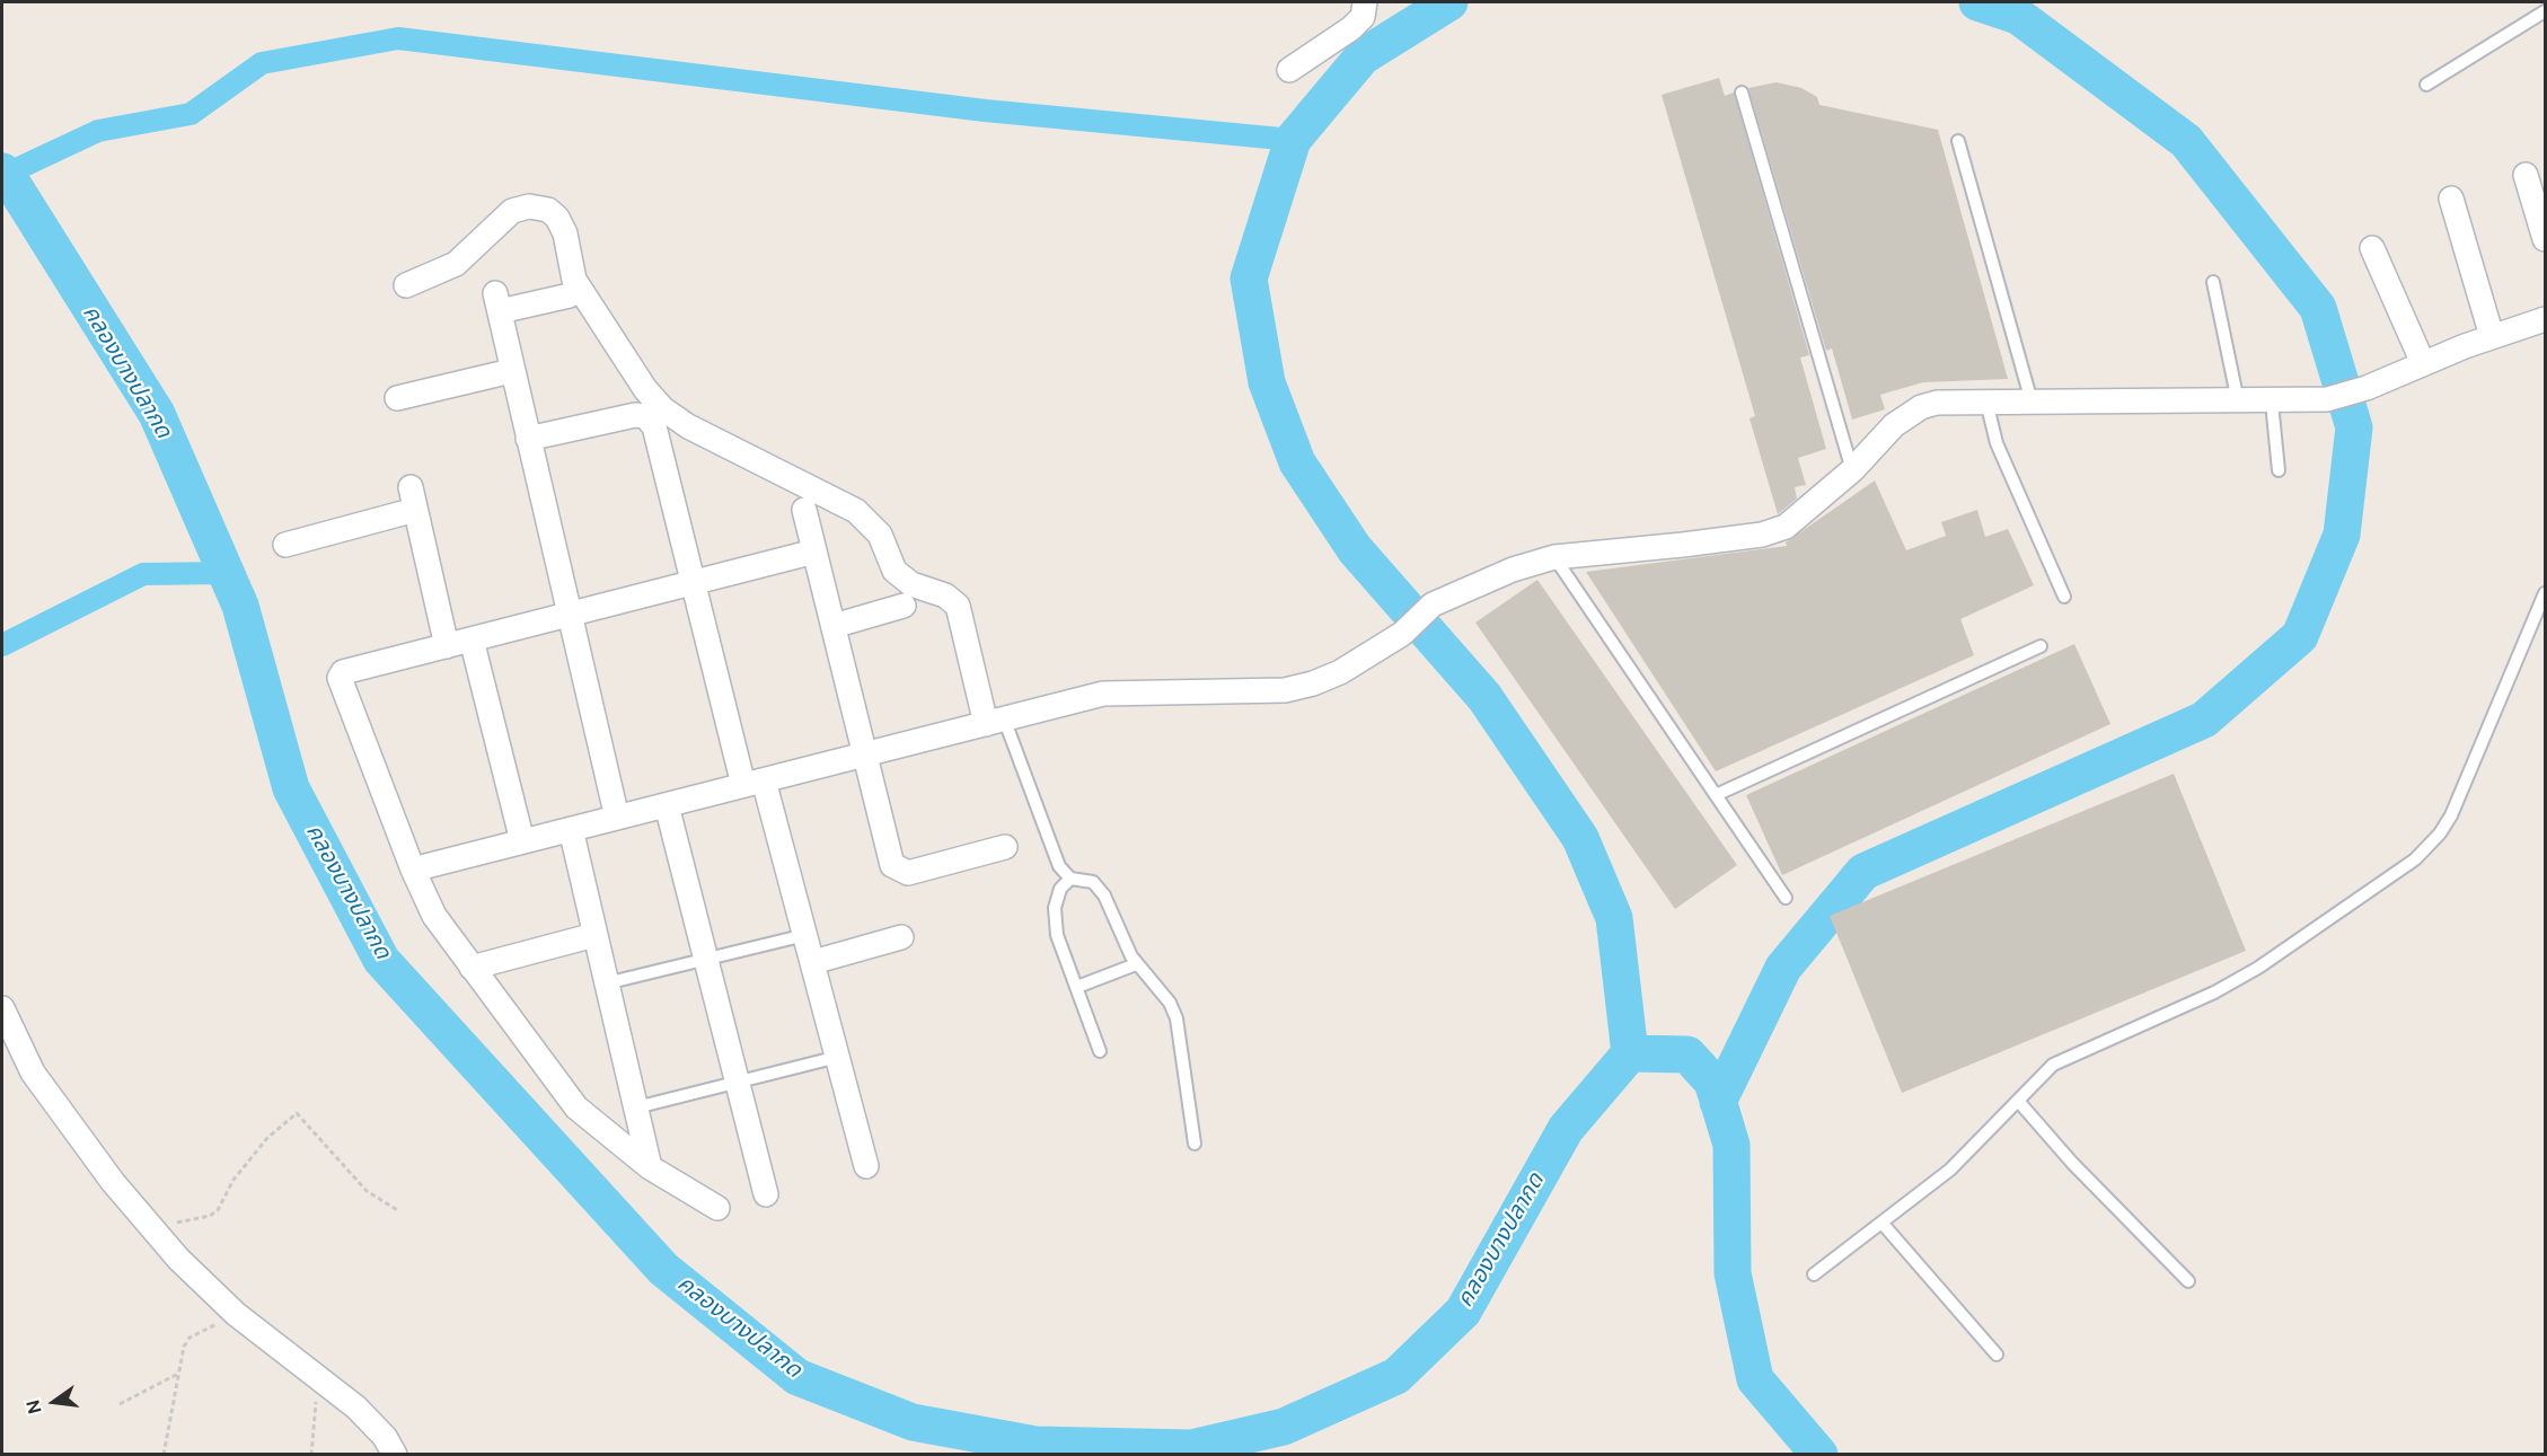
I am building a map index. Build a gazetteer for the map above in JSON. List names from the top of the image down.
{
  "water": ["คลองบางปลากด"],
  "north": "left"
}
